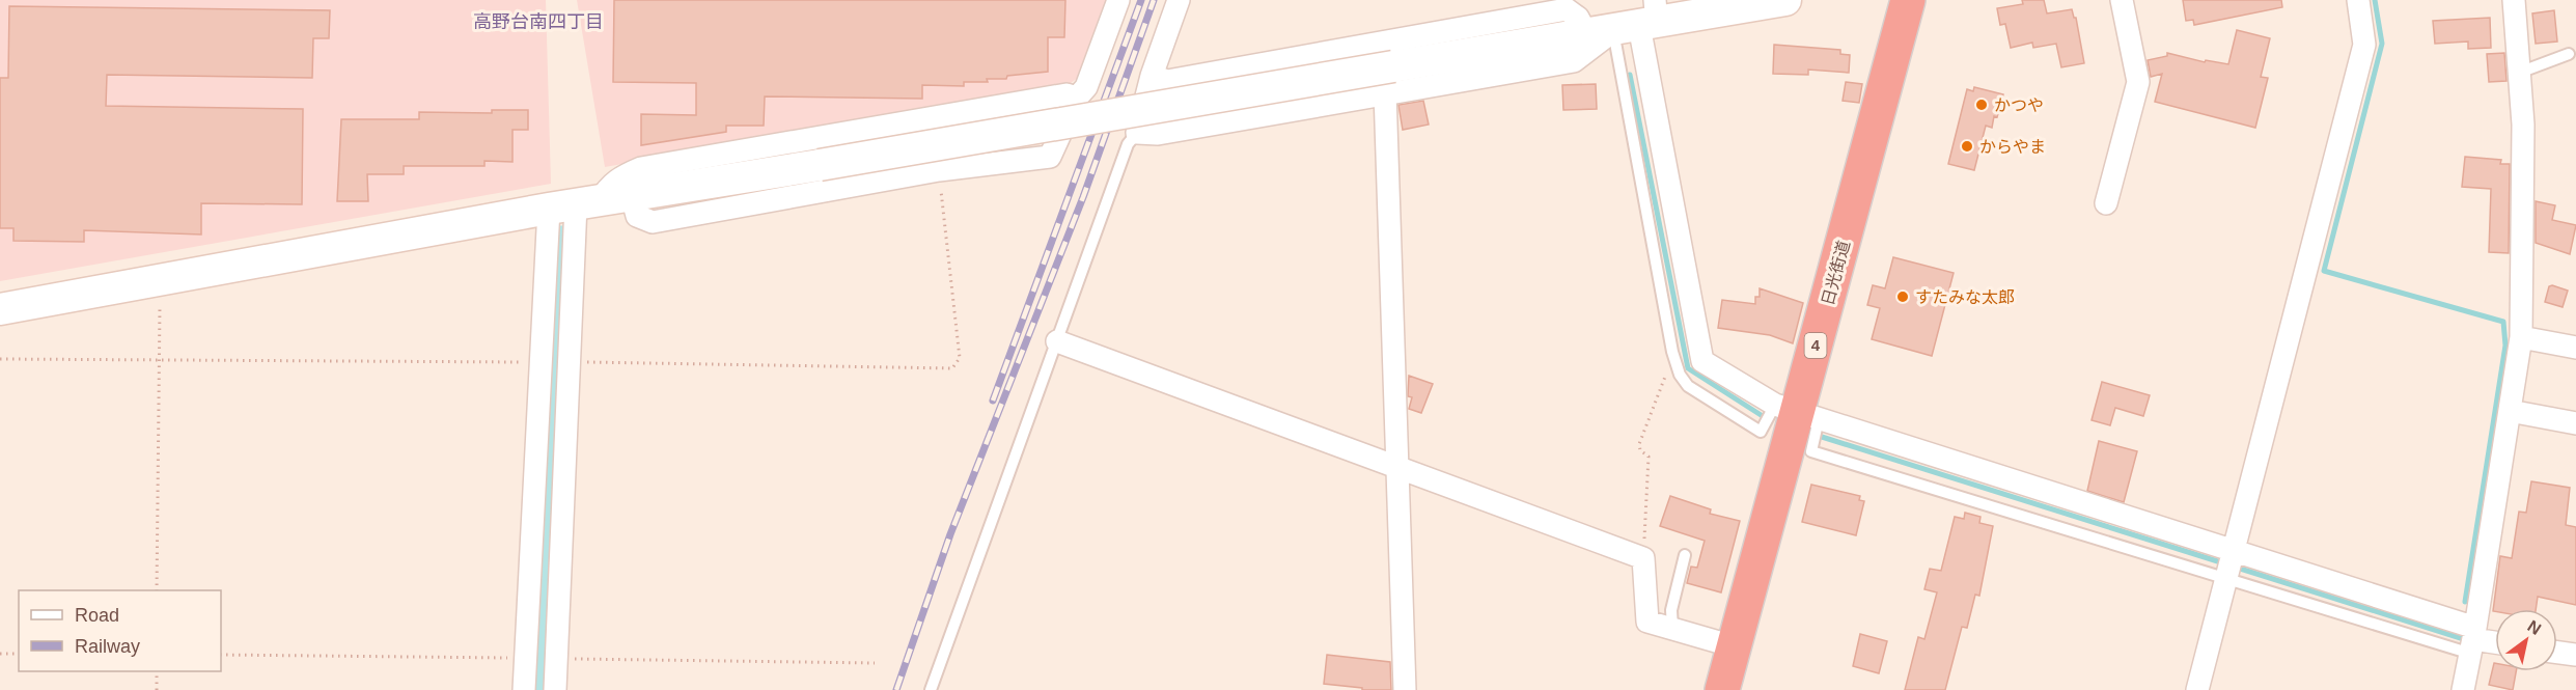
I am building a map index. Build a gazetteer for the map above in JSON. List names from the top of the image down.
{
  "streets": {
    "highway": ["日光街道", "4"]
  },
  "districts": ["高野台南四丁目"],
  "places": ["かつや", "からやま", "すたみな太郎"],
  "legend": ["Road", "Railway"],
  "north": "top right"
}
